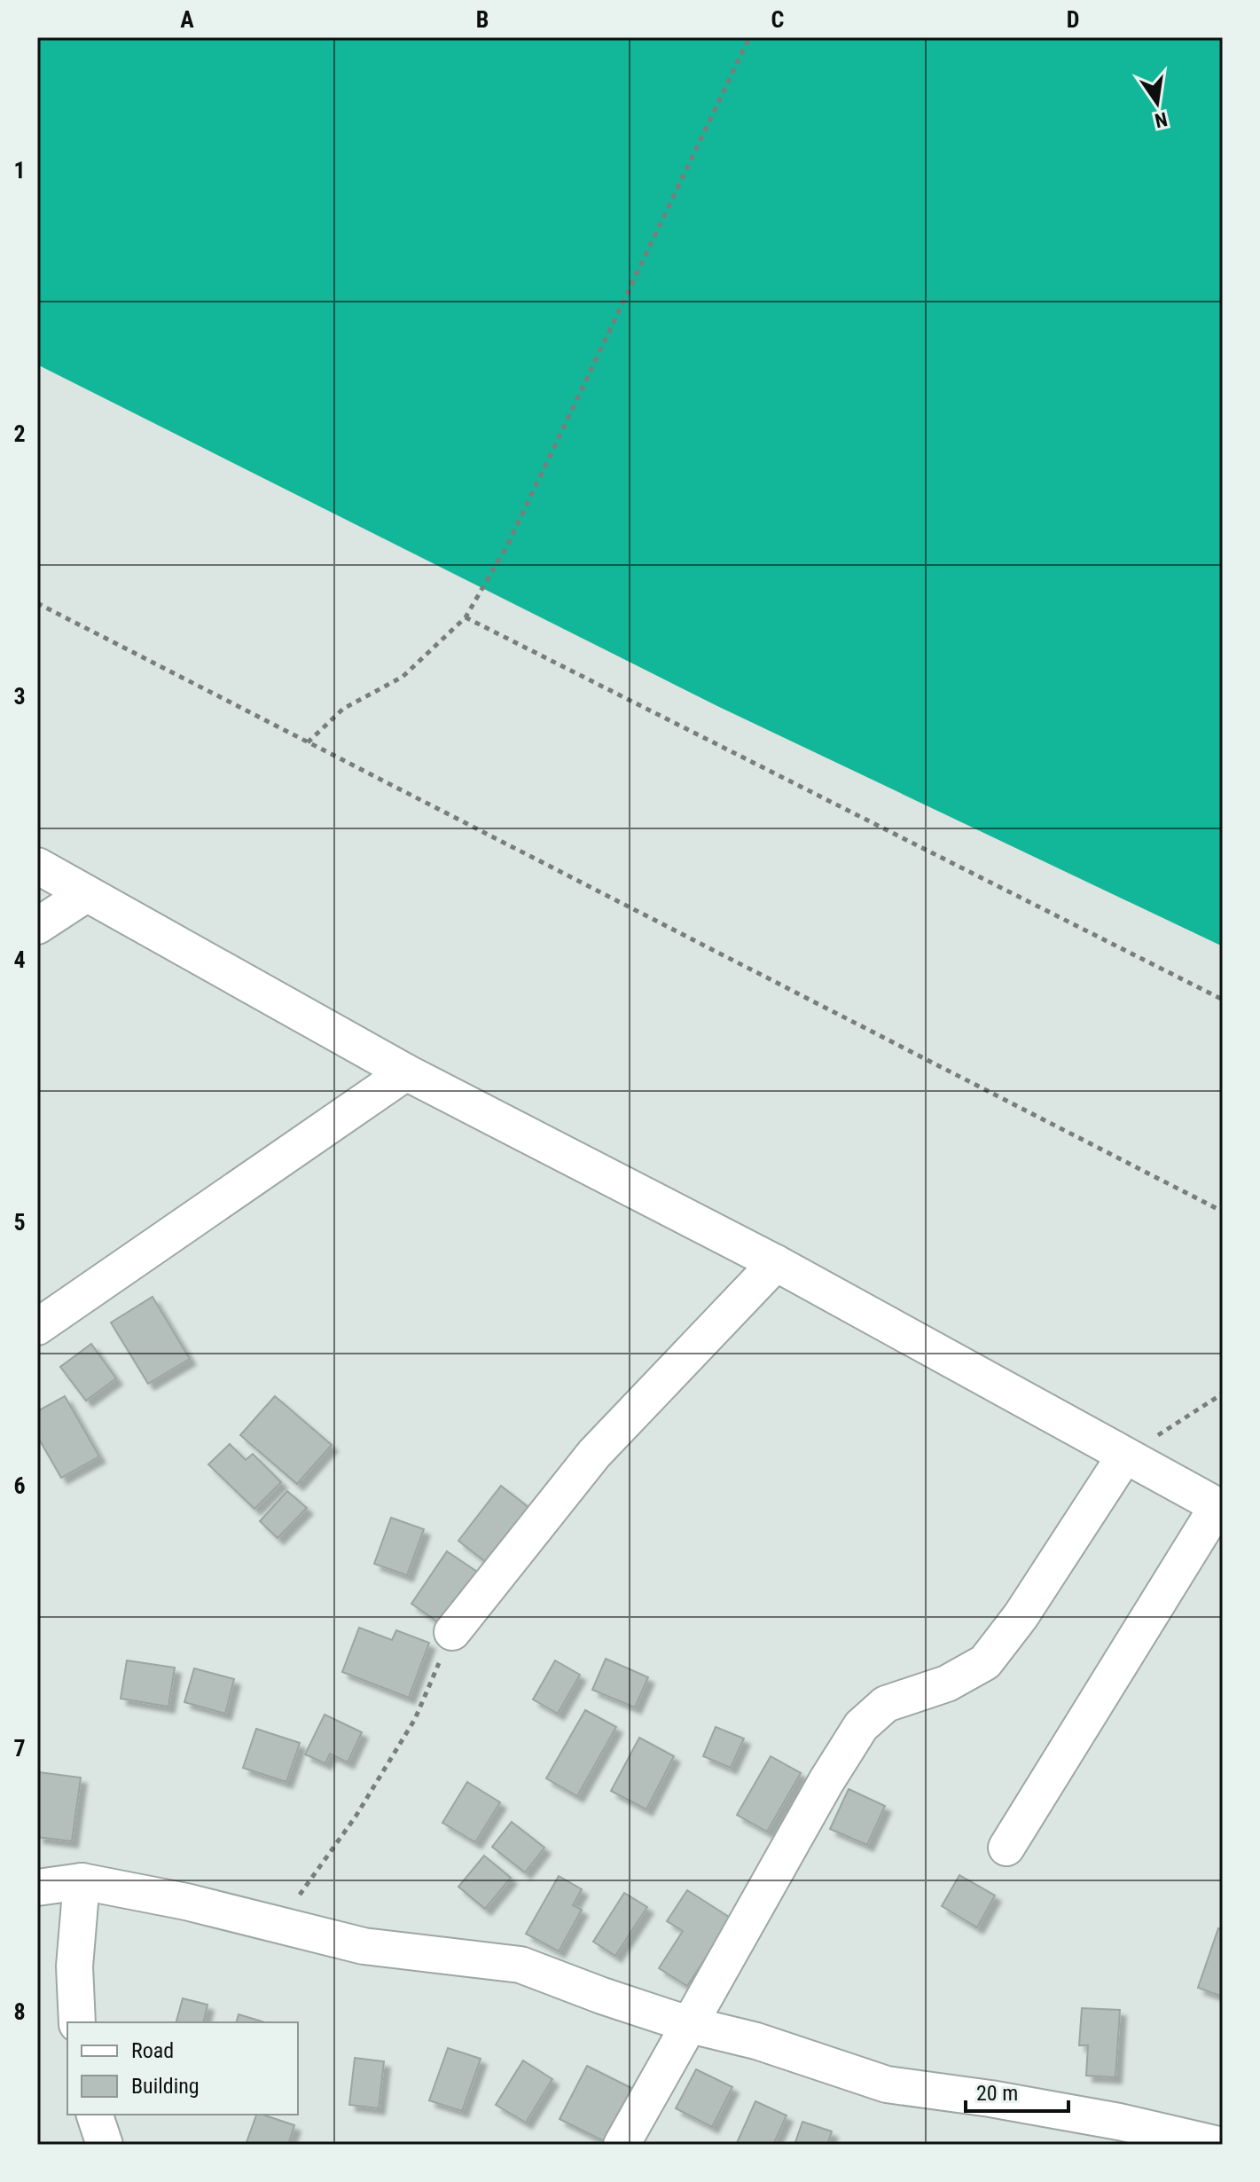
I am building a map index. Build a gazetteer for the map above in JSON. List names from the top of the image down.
{
  "legend": ["Road", "Building"],
  "scale_bar": "20 m",
  "north": "bottom",
  "grid": {
    "columns": [
      "A",
      "B",
      "C",
      "D"
    ],
    "rows": [
      "1",
      "2",
      "3",
      "4",
      "5",
      "6",
      "7",
      "8"
    ]
  }
}
